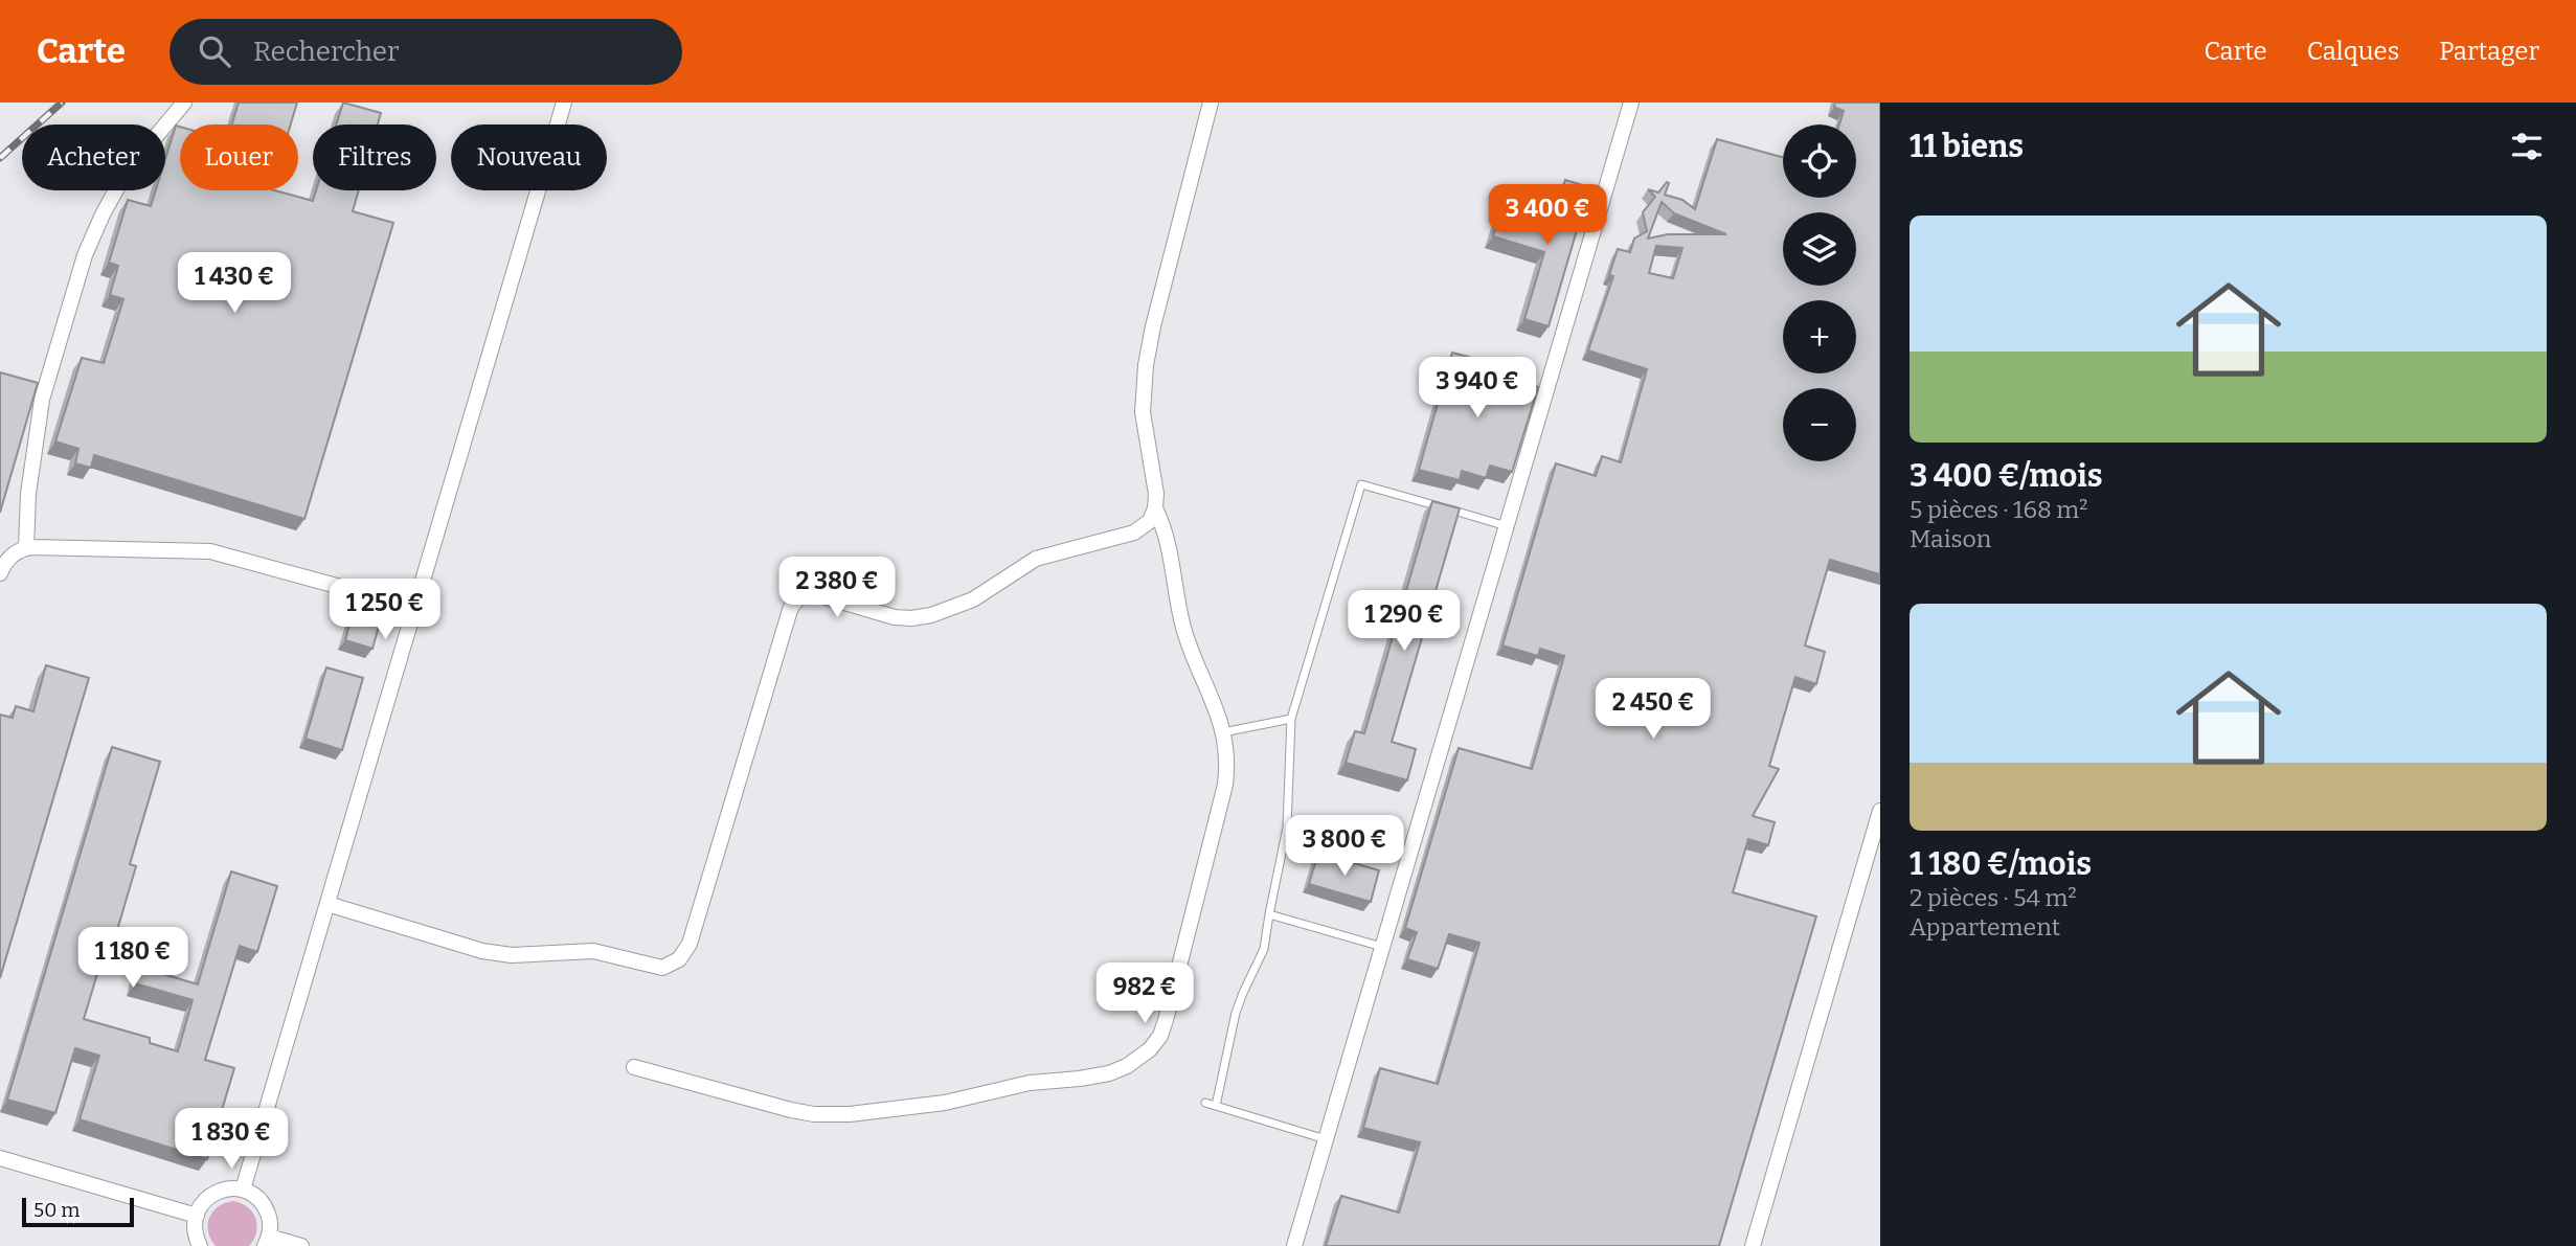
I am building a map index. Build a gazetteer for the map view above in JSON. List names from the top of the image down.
{
  "scale_bar": "50 m",
  "page": {
    "header": "Carte",
    "search": "Rechercher",
    "nav": ["Carte", "Calques", "Partager"],
    "heading": "11 biens",
    "map_buttons": ["+", "−"],
    "chip": [
      "Acheter",
      "Louer",
      "Filtres",
      "Nouveau"
    ],
    "price": [
      "3 400 €",
      "1 430 €",
      "3 940 €",
      "2 380 €",
      "1 250 €",
      "1 290 €",
      "2 450 €",
      "3 800 €",
      "1 180 €",
      "982 €",
      "1 830 €"
    ],
    "list": [
      {
        "name": "3 400 €/mois",
        "note": "5 pièces · 168 m² · Maison"
      },
      {
        "name": "1 180 €/mois",
        "note": "2 pièces · 54 m² · Appartement"
      }
    ],
    "scale": "50 m"
  }
}
